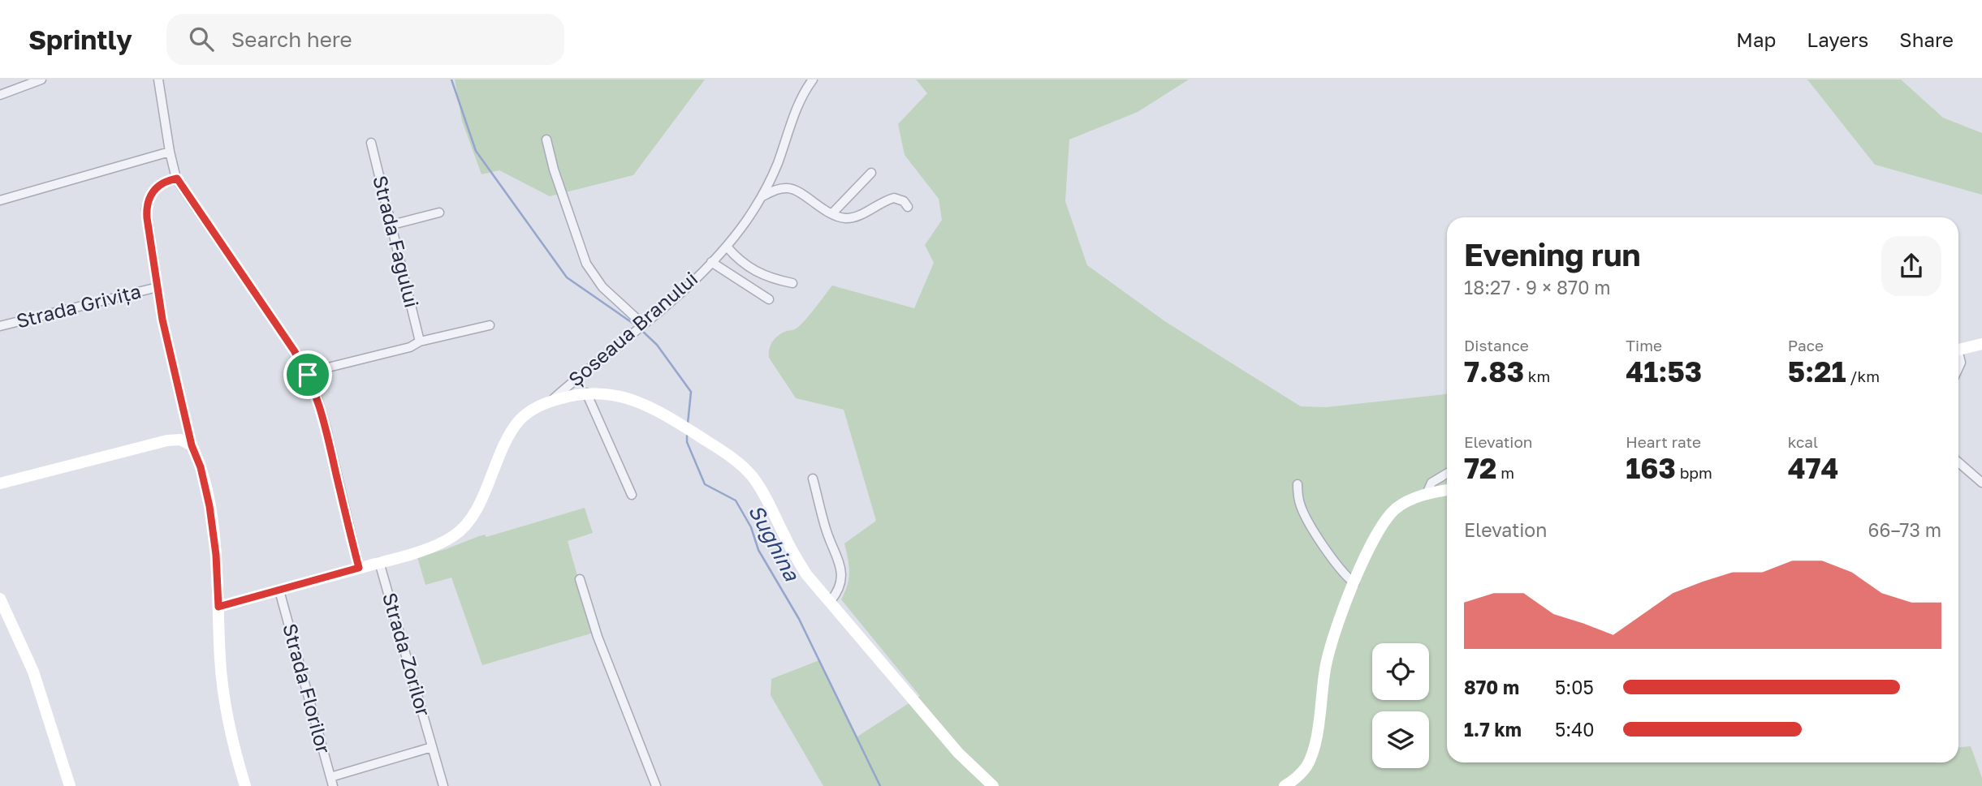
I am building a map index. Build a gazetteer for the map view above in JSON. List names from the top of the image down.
{
  "streets": {
    "main road": ["Șoseaua Branului"],
    "street": [
      "Strada Fagului",
      "Strada Grivița",
      "Strada Zorilor",
      "Strada Florilor"
    ]
  },
  "crossings": [
    ["Șoseaua Branului", "Strada Zorilor"],
    ["Șoseaua Branului", "Strada Florilor"]
  ],
  "water": ["Sughina"],
  "page": {
    "header": "Sprintly",
    "search": "Search here",
    "nav": ["Map", "Layers", "Share"],
    "heading": ["Evening run", "18:27 · 9 × 870 m"],
    "stats": [
      ["Distance", "7.83 km"],
      ["Time", "41:53"],
      ["Pace", "5:21 /km"],
      ["Elevation", "72 m"],
      ["Heart rate", "163 bpm"],
      ["kcal", "474"]
    ],
    "chart": ["Elevation", "66–73 m"],
    "list": [
      {
        "name": "870 m",
        "note": "5:05"
      },
      {
        "name": "1.7 km",
        "note": "5:40"
      }
    ]
  }
}
